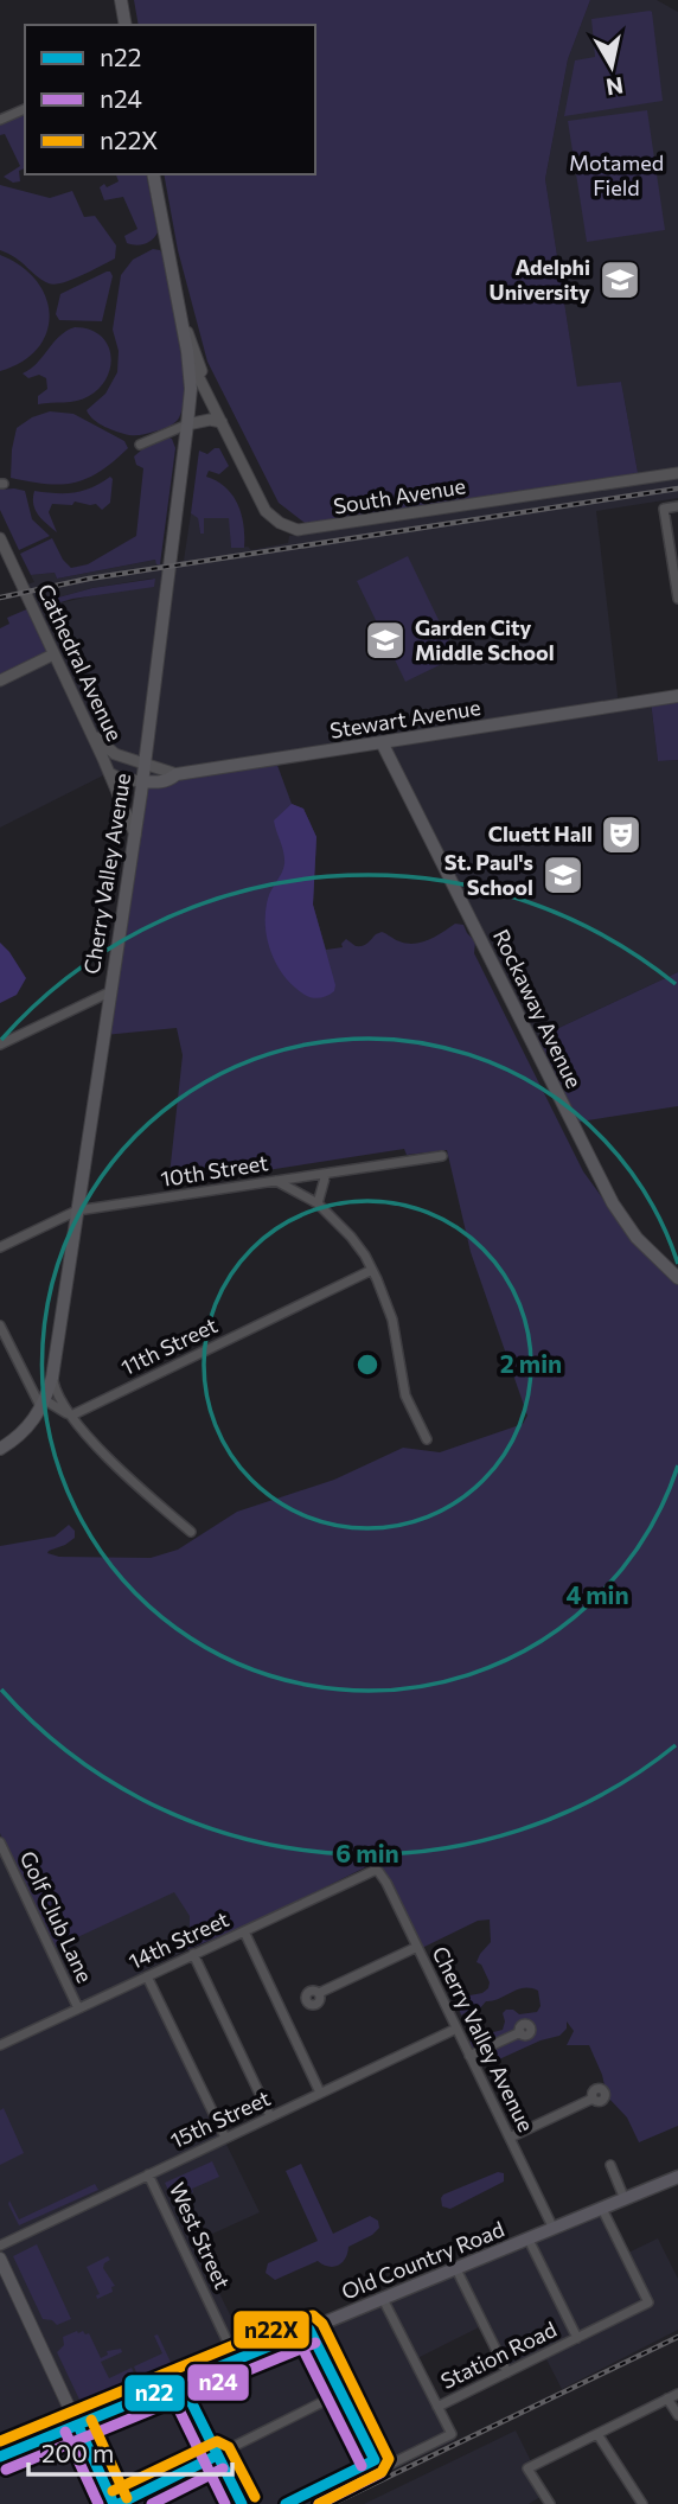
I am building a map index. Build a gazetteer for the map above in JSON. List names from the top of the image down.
{
  "streets": {
    "main road": [
      "Stewart Avenue",
      "Cherry Valley Avenue",
      "Rockaway Avenue",
      "Old Country Road"
    ],
    "street": [
      "South Avenue",
      "Cathedral Avenue",
      "10th Street",
      "11th Street",
      "Golf Club Lane",
      "14th Street",
      "15th Street",
      "West Street",
      "Station Road"
    ]
  },
  "crossings": [
    ["Cathedral Avenue", "Stewart Avenue"],
    ["Cathedral Avenue", "Cherry Valley Avenue"],
    ["Stewart Avenue", "Cherry Valley Avenue"],
    ["Stewart Avenue", "Rockaway Avenue"],
    ["Cherry Valley Avenue", "10th Street"],
    ["Cherry Valley Avenue", "14th Street"],
    ["Cherry Valley Avenue", "15th Street"],
    ["Cherry Valley Avenue", "Old Country Road"],
    ["Golf Club Lane", "14th Street"],
    ["15th Street", "West Street"],
    ["West Street", "Old Country Road"],
    ["Old Country Road", "Station Road"]
  ],
  "parks": ["Motamed Field"],
  "places": {
    "school or university": ["Adelphi University", "Garden City Middle School", "St. Paul's School"],
    "theatre": ["Cluett Hall"]
  },
  "lines": ["transit line n22X", "transit line n22", "transit line n24"],
  "legend": ["n22", "n24", "n22X"],
  "scale_bar": "200 m",
  "north": "bottom",
  "rings": ["2 min", "4 min", "6 min"]
}
